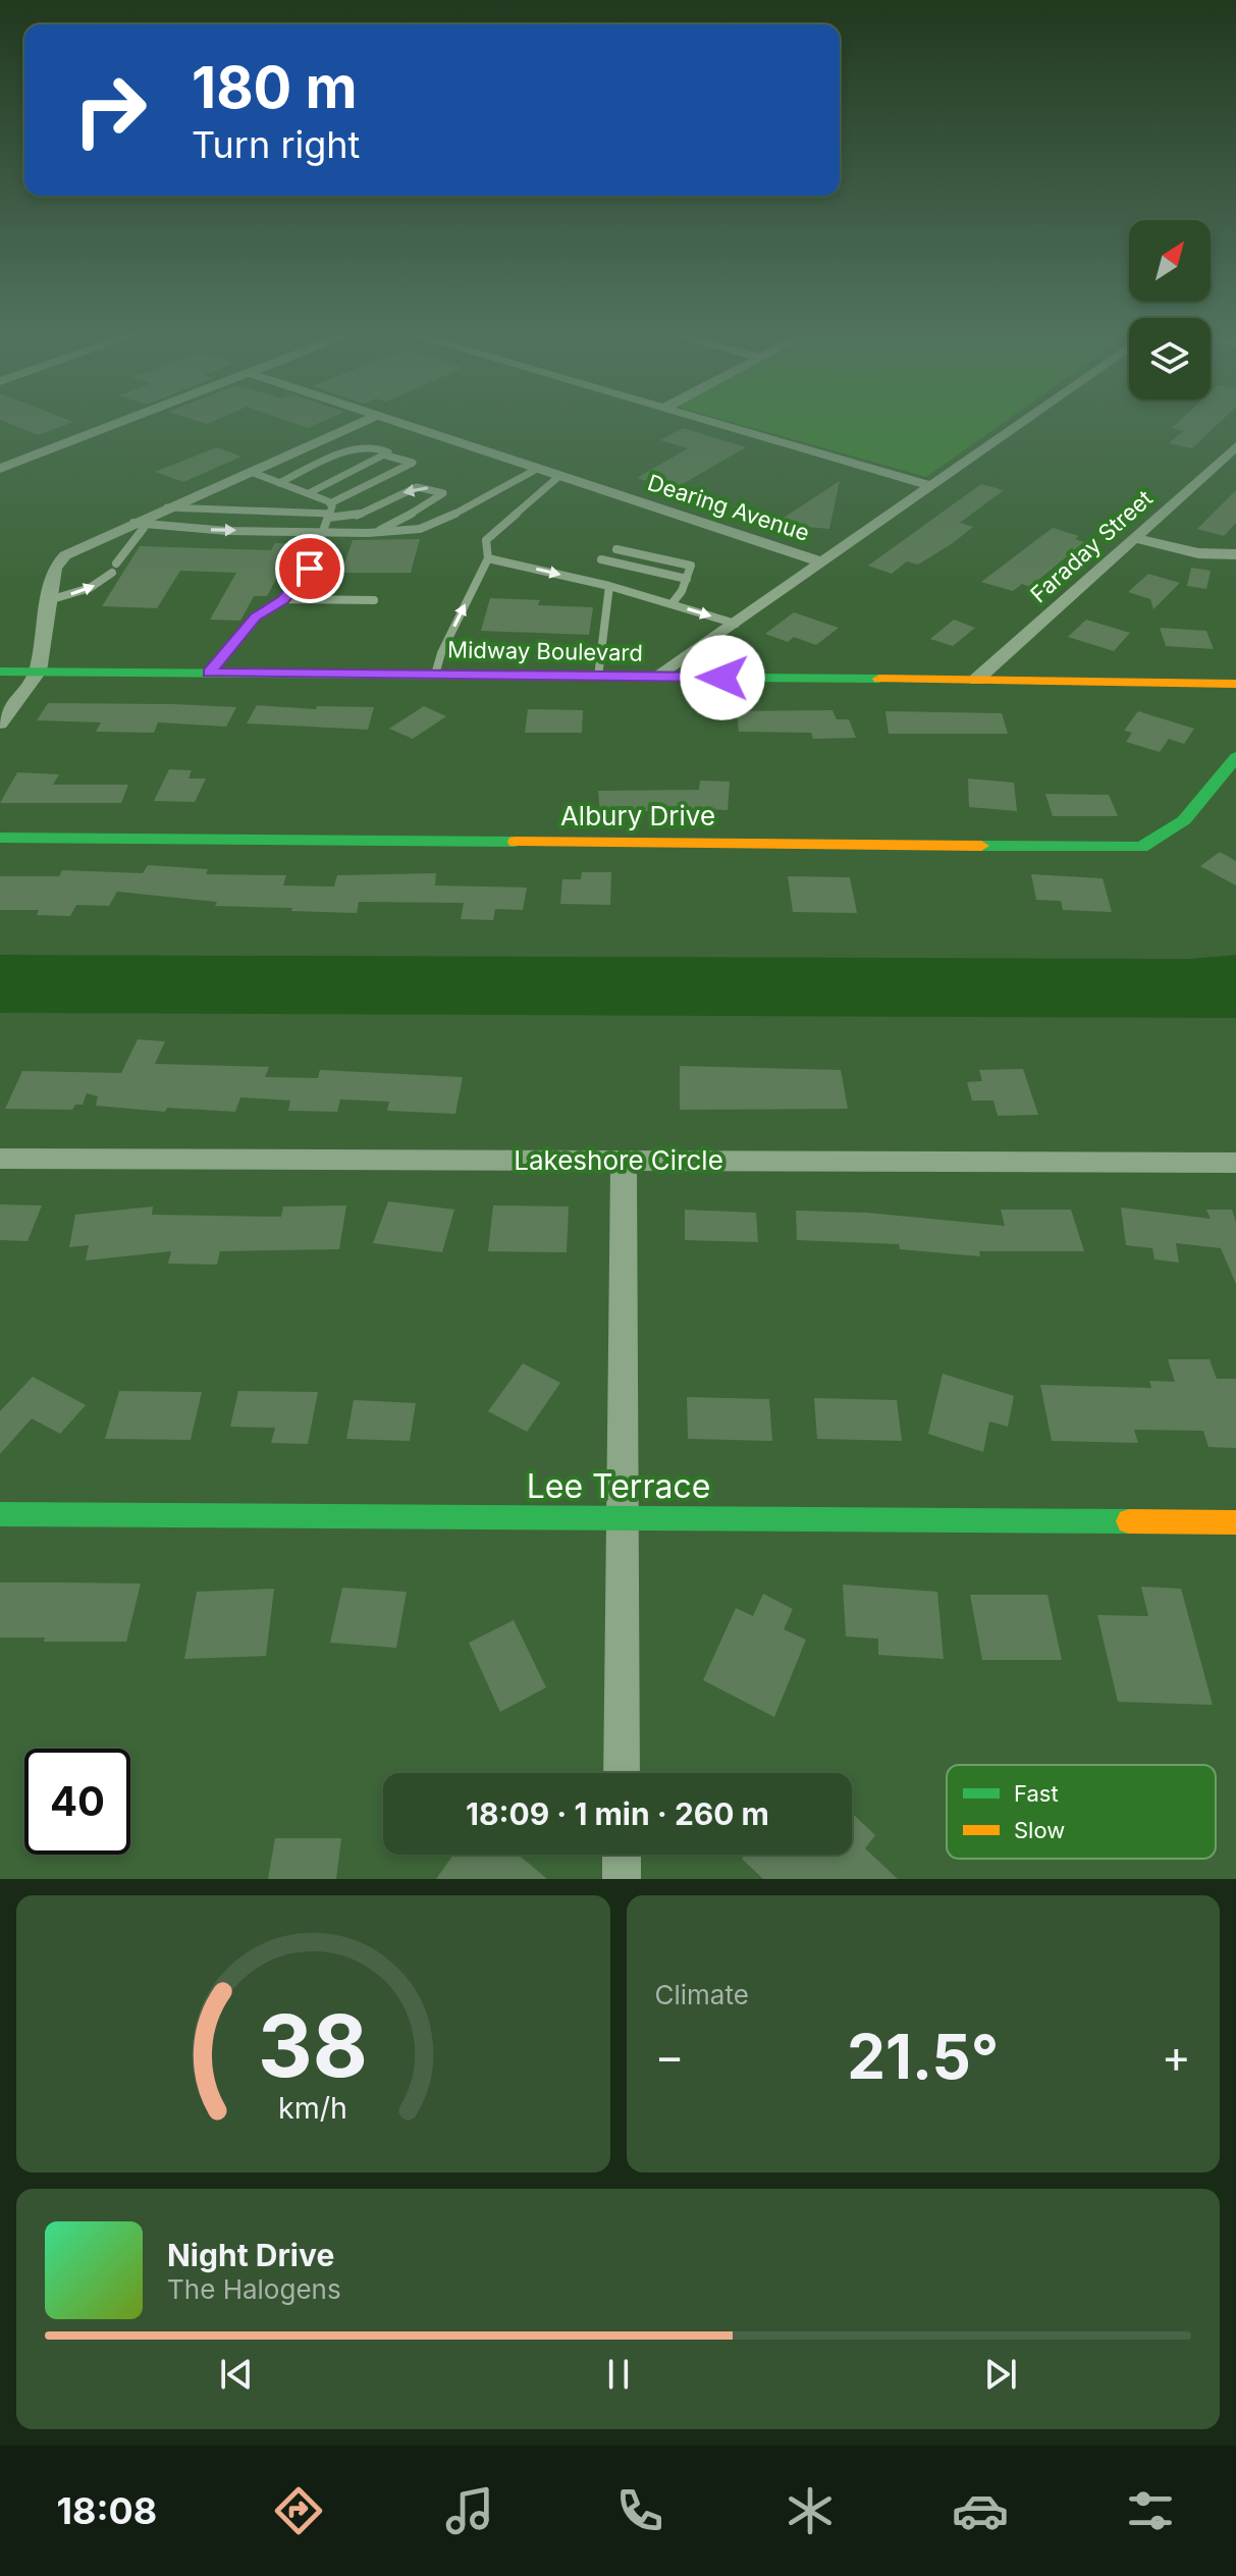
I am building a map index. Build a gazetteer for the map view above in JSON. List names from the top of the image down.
{
  "streets": {
    "street": [
      "Dearing Avenue",
      "Faraday Street",
      "Midway Boulevard",
      "Albury Drive",
      "Lakeshore Circle",
      "Lee Terrace"
    ]
  },
  "crossings": [
    ["Faraday Street", "Midway Boulevard"]
  ],
  "legend": ["Fast", "Slow"],
  "north": "top right",
  "page": {
    "turn": ["180 m", "Turn right"],
    "limit": "40",
    "trip": "18:09 · 1 min · 260 m",
    "tile": "Climate",
    "heat": ["−", "21.5°", "+"],
    "song": ["Night Drive", "The Halogens"],
    "tabs": "18:08",
    "gauge": ["38", "km/h"]
  }
}
